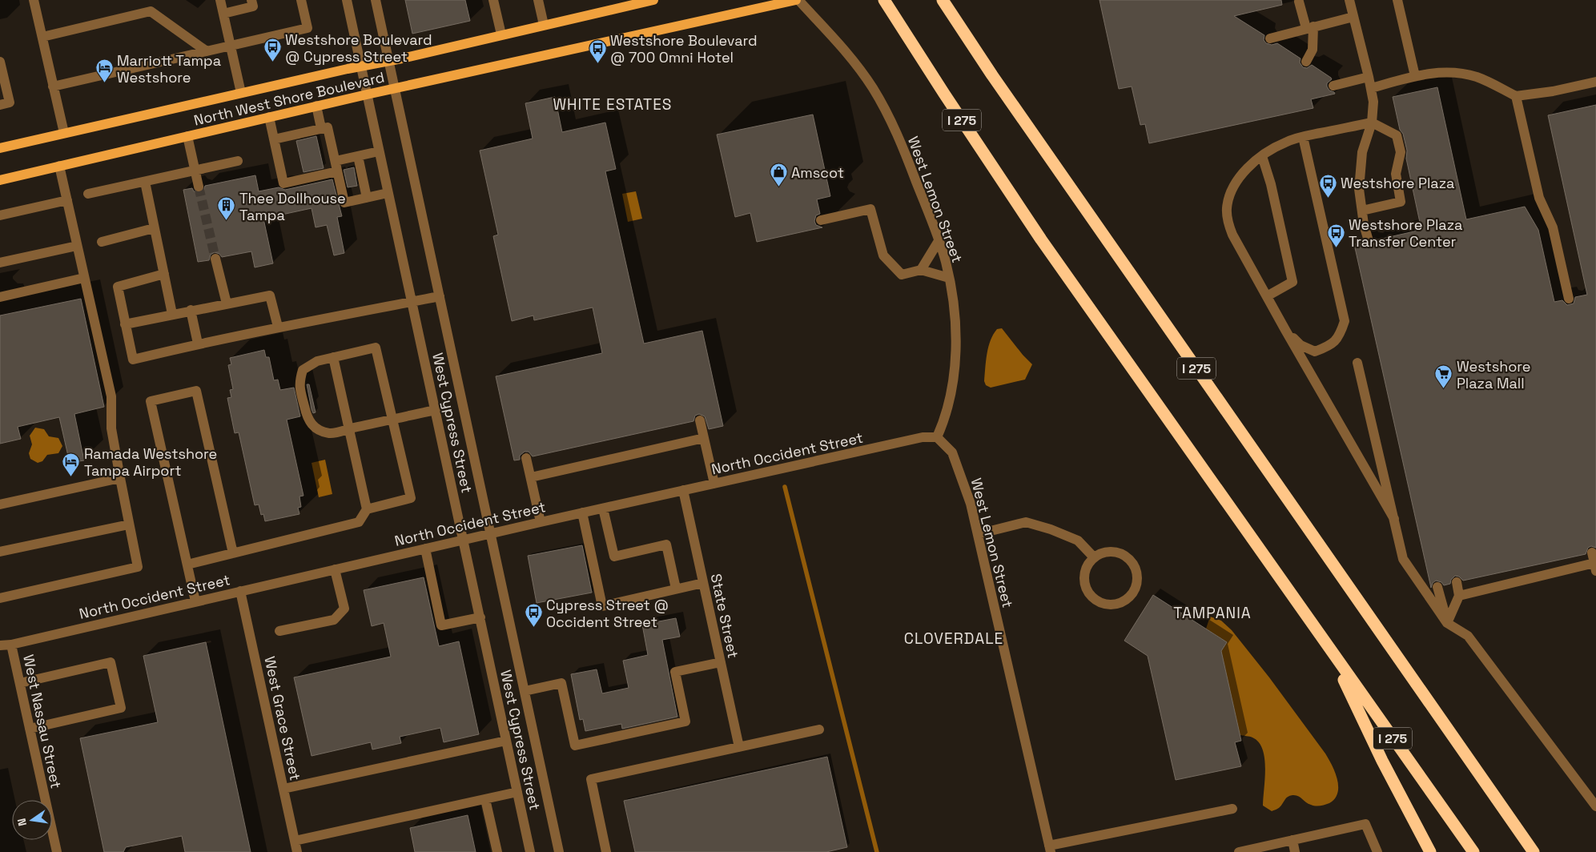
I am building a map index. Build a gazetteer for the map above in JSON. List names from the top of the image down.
{
  "streets": {
    "highway": ["I 275"],
    "main road": ["North West Shore Boulevard"],
    "street": [
      "West Lemon Street",
      "West Cypress Street",
      "North Occident Street",
      "State Street",
      "West Grace Street",
      "West Nassau Street"
    ]
  },
  "crossings": [
    ["North West Shore Boulevard", "West Lemon Street"],
    ["North West Shore Boulevard", "West Cypress Street"],
    ["West Lemon Street", "North Occident Street"],
    ["West Cypress Street", "North Occident Street"],
    ["North Occident Street", "State Street"],
    ["North Occident Street", "West Grace Street"],
    ["North Occident Street", "West Nassau Street"]
  ],
  "districts": ["WHITE ESTATES", "TAMPANIA", "CLOVERDALE"],
  "places": {
    "bus stop": [
      "Westshore Boulevard @ Cypress Street",
      "Westshore Boulevard @ 700 Omni Hotel",
      "Westshore Plaza",
      "Westshore Plaza Transfer Center",
      "Cypress Street @ Occident Street"
    ],
    "hotel": ["Marriott Tampa Westshore", "Ramada Westshore Tampa Airport"],
    "shop": ["Amscot"],
    "building": ["Thee Dollhouse Tampa"],
    "supermarket": ["Westshore Plaza Mall"]
  },
  "north": "left"
}
